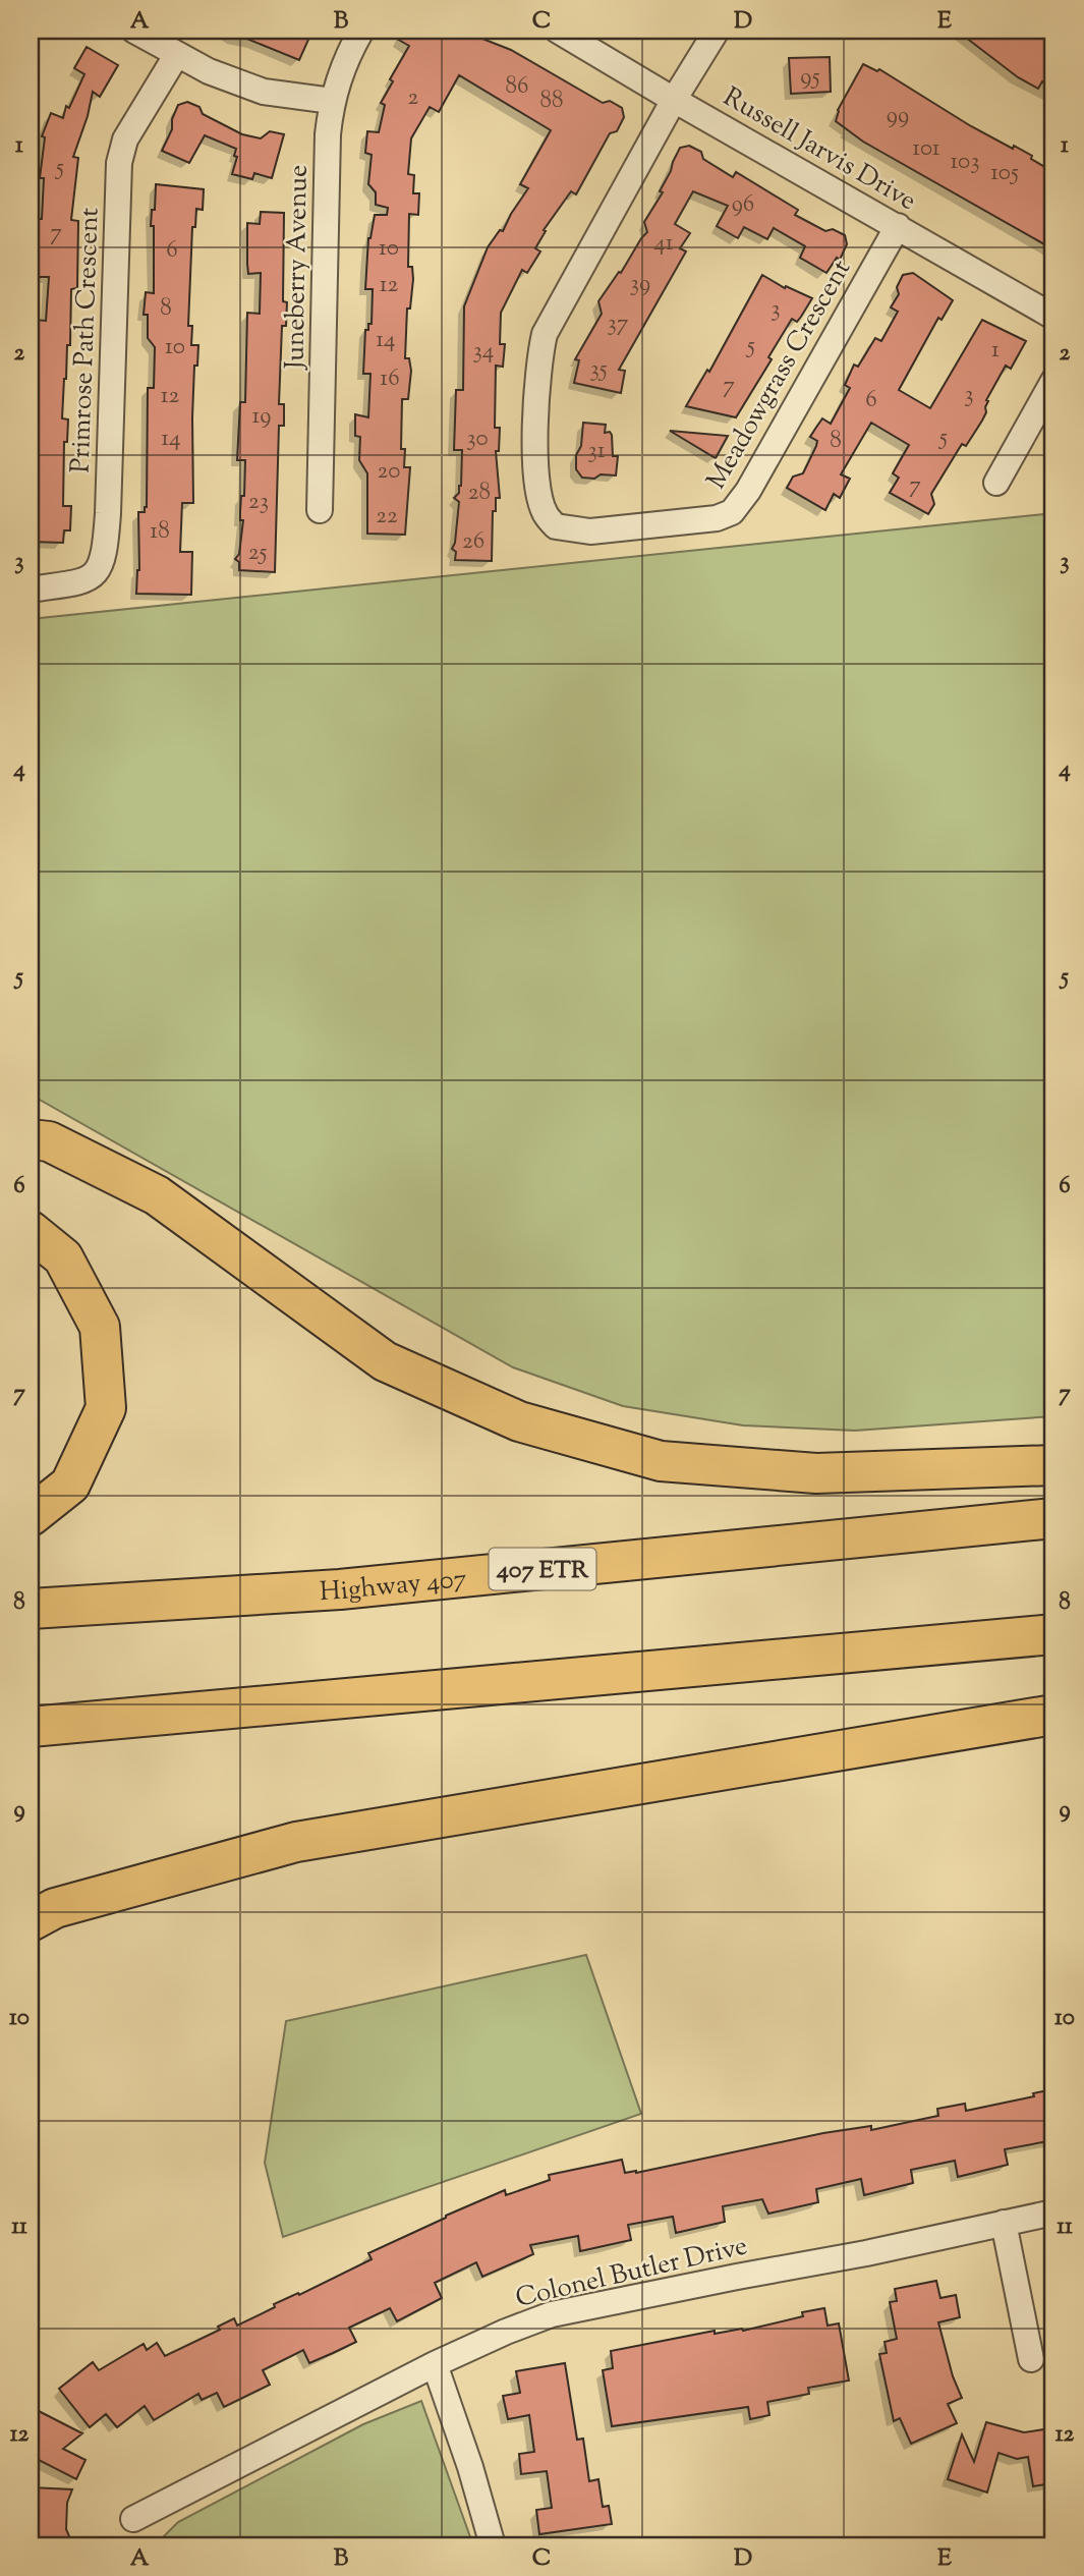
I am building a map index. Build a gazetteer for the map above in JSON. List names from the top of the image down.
{
  "streets": {
    "highway": ["407 ETR", "Highway 407"],
    "street": [
      "Russell Jarvis Drive",
      "Juneberry Avenue",
      "Primrose Path Crescent",
      "Meadowgrass Crescent",
      "Colonel Butler Drive"
    ]
  },
  "crossings": [
    ["Russell Jarvis Drive", "Meadowgrass Crescent"]
  ],
  "house_numbers": [
    "95",
    "86",
    "2",
    "88",
    "99",
    "101",
    "103",
    "5",
    "105",
    "96",
    "7",
    "41",
    "10",
    "6",
    "39",
    "12",
    "8",
    "3",
    "37",
    "14",
    "5",
    "10",
    "1",
    "34",
    "35",
    "16",
    "7",
    "3",
    "12",
    "6",
    "19",
    "5",
    "14",
    "30",
    "8",
    "31",
    "20",
    "7",
    "28",
    "23",
    "22",
    "18",
    "26",
    "25"
  ],
  "grid": {
    "columns": [
      "A",
      "B",
      "C",
      "D",
      "E"
    ],
    "rows": [
      "1",
      "2",
      "3",
      "4",
      "5",
      "6",
      "7",
      "8",
      "9",
      "10",
      "11",
      "12"
    ]
  }
}
